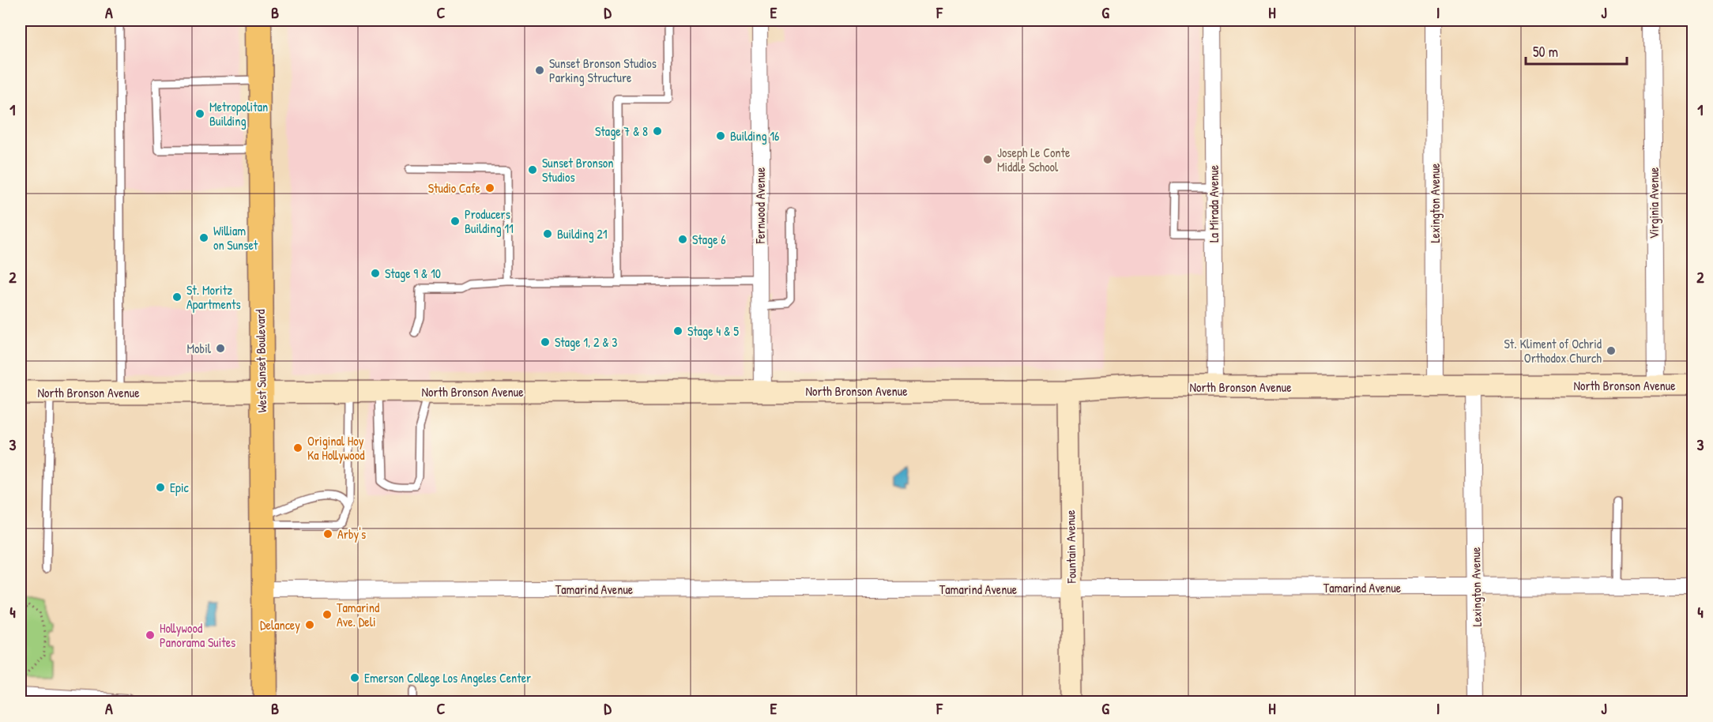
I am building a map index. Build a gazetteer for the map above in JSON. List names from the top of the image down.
{
  "streets": {
    "main road": ["West Sunset Boulevard"],
    "street": [
      "Lexington Avenue",
      "Virginia Avenue",
      "La Mirada Avenue",
      "Fernwood Avenue",
      "North Bronson Avenue",
      "Fountain Avenue",
      "Tamarind Avenue"
    ]
  },
  "crossings": [
    ["Lexington Avenue", "North Bronson Avenue"],
    ["Lexington Avenue", "Tamarind Avenue"],
    ["Virginia Avenue", "North Bronson Avenue"],
    ["La Mirada Avenue", "North Bronson Avenue"],
    ["Fernwood Avenue", "North Bronson Avenue"],
    ["West Sunset Boulevard", "North Bronson Avenue"],
    ["West Sunset Boulevard", "Tamarind Avenue"],
    ["North Bronson Avenue", "Fountain Avenue"],
    ["Fountain Avenue", "Tamarind Avenue"]
  ],
  "places": [
    "Sunset Bronson Studios Parking Structure",
    "Metropolitan Building",
    "Stage 7 & 8",
    "Building 16",
    "Joseph Le Conte Middle School",
    "Sunset Bronson Studios",
    "Studio Cafe",
    "Producers Building 11",
    "Building 21",
    "William on Sunset",
    "Stage 6",
    "Stage 9 & 10",
    "St. Moritz Apartments",
    "Stage 4 & 5",
    "Stage 1, 2 & 3",
    "Mobil",
    "St. Kliment of Ochrid Orthodox Church",
    "Original Hoy Ka Hollywood",
    "Epic",
    "Arby's",
    "Tamarind Ave. Deli",
    "Delancey",
    "Hollywood Panorama Suites",
    "Emerson College Los Angeles Center"
  ],
  "scale_bar": "50 m",
  "grid": {
    "columns": [
      "A",
      "B",
      "C",
      "D",
      "E",
      "F",
      "G",
      "H",
      "I",
      "J"
    ],
    "rows": [
      "1",
      "2",
      "3",
      "4"
    ]
  }
}
